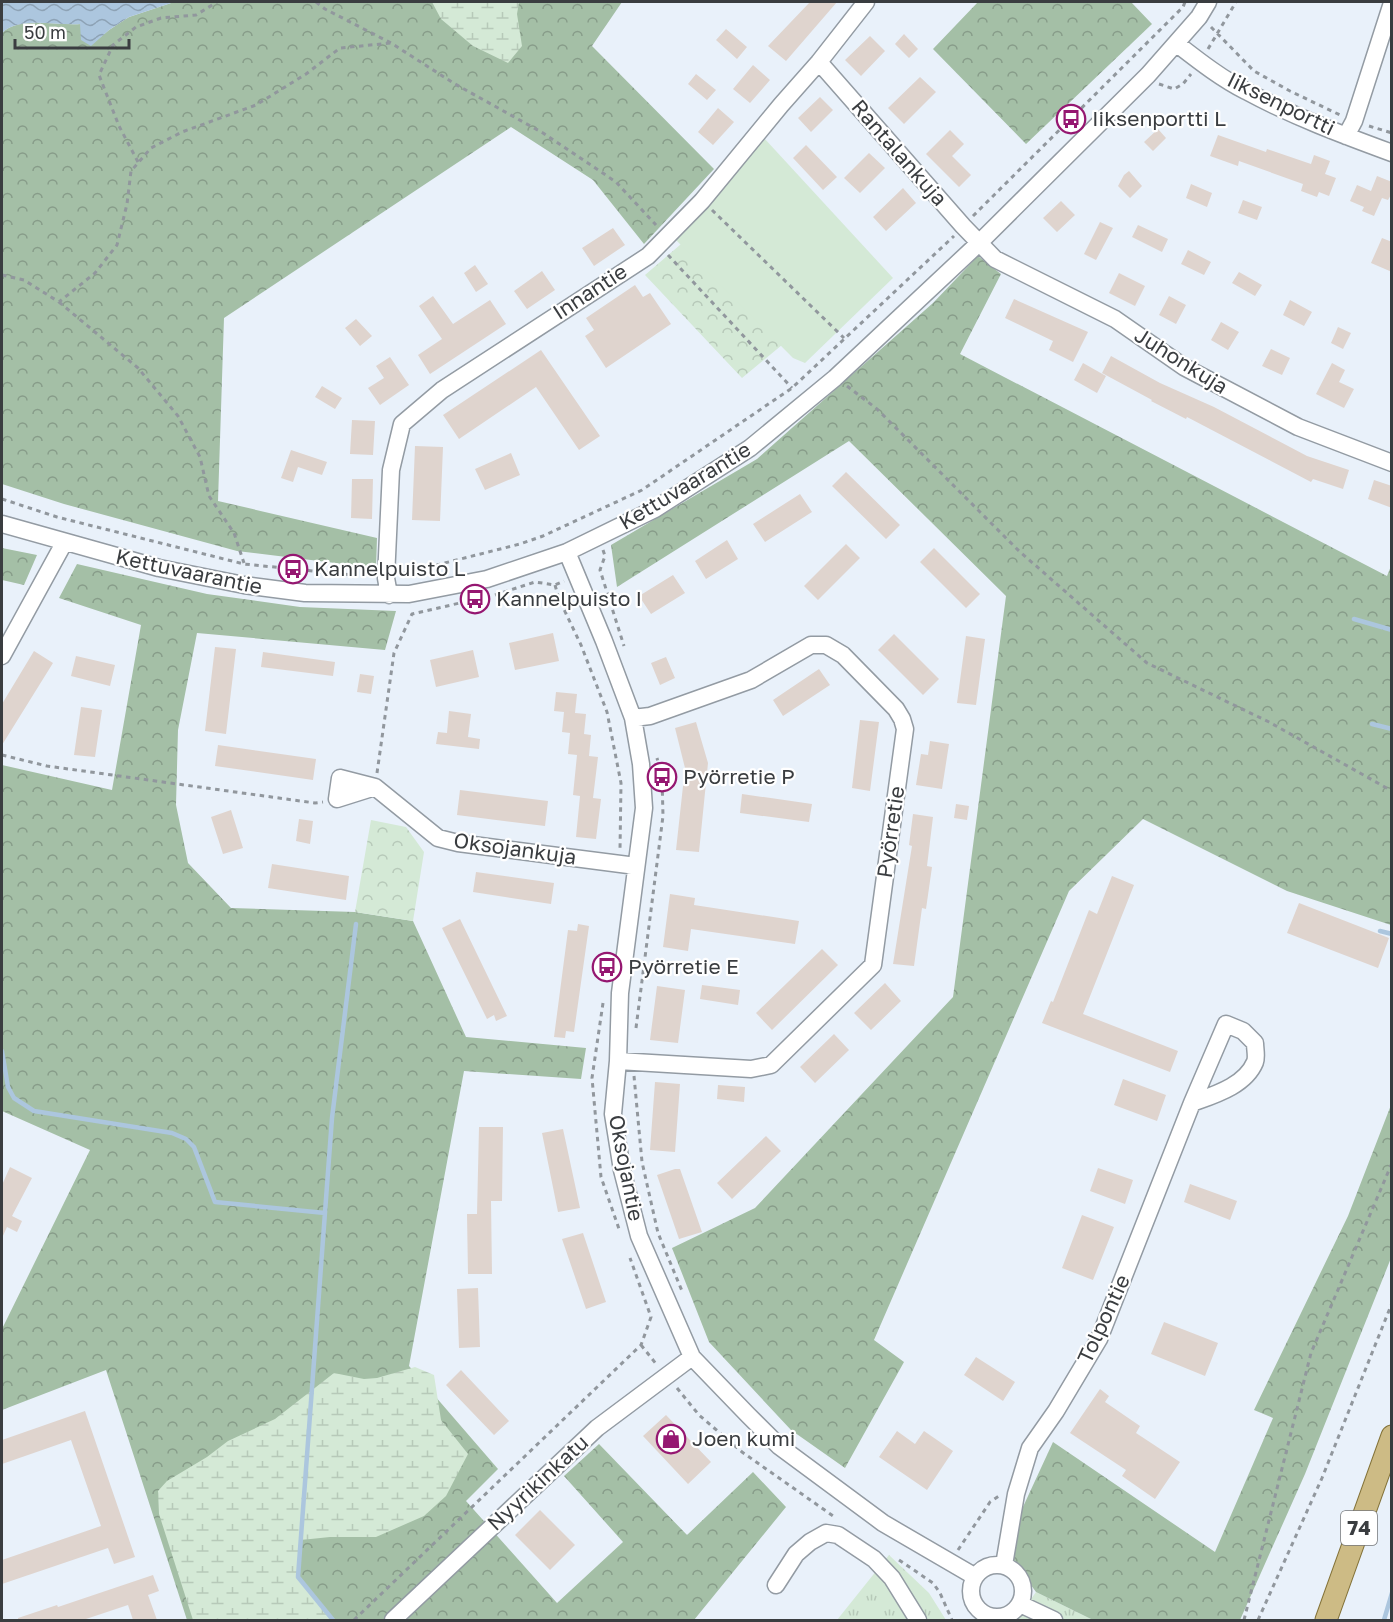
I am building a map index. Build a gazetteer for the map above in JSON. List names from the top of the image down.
{
  "streets": {
    "main road": ["74"],
    "street": [
      "Iiksenportti",
      "Rantalankuja",
      "Innantie",
      "Juhonkuja",
      "Kettuvaarantie",
      "Pyörretie",
      "Oksojankuja",
      "Oksojantie",
      "Tolpontie",
      "Nyyrikinkatu"
    ]
  },
  "crossings": [
    ["Iiksenportti", "Kettuvaarantie"],
    ["Rantalankuja", "Innantie"],
    ["Rantalankuja", "Juhonkuja"],
    ["Rantalankuja", "Kettuvaarantie"],
    ["Innantie", "Kettuvaarantie"],
    ["Juhonkuja", "Kettuvaarantie"],
    ["Kettuvaarantie", "Oksojantie"],
    ["Pyörretie", "Oksojantie"],
    ["Oksojankuja", "Oksojantie"],
    ["Oksojantie", "Tolpontie"],
    ["Oksojantie", "Nyyrikinkatu"]
  ],
  "places": {
    "bus stop": [
      "Iiksenportti L",
      "Kannelpuisto L",
      "Kannelpuisto I",
      "Pyörretie P",
      "Pyörretie E"
    ],
    "shop": ["Joen kumi"]
  },
  "scale_bar": "50 m"
}
